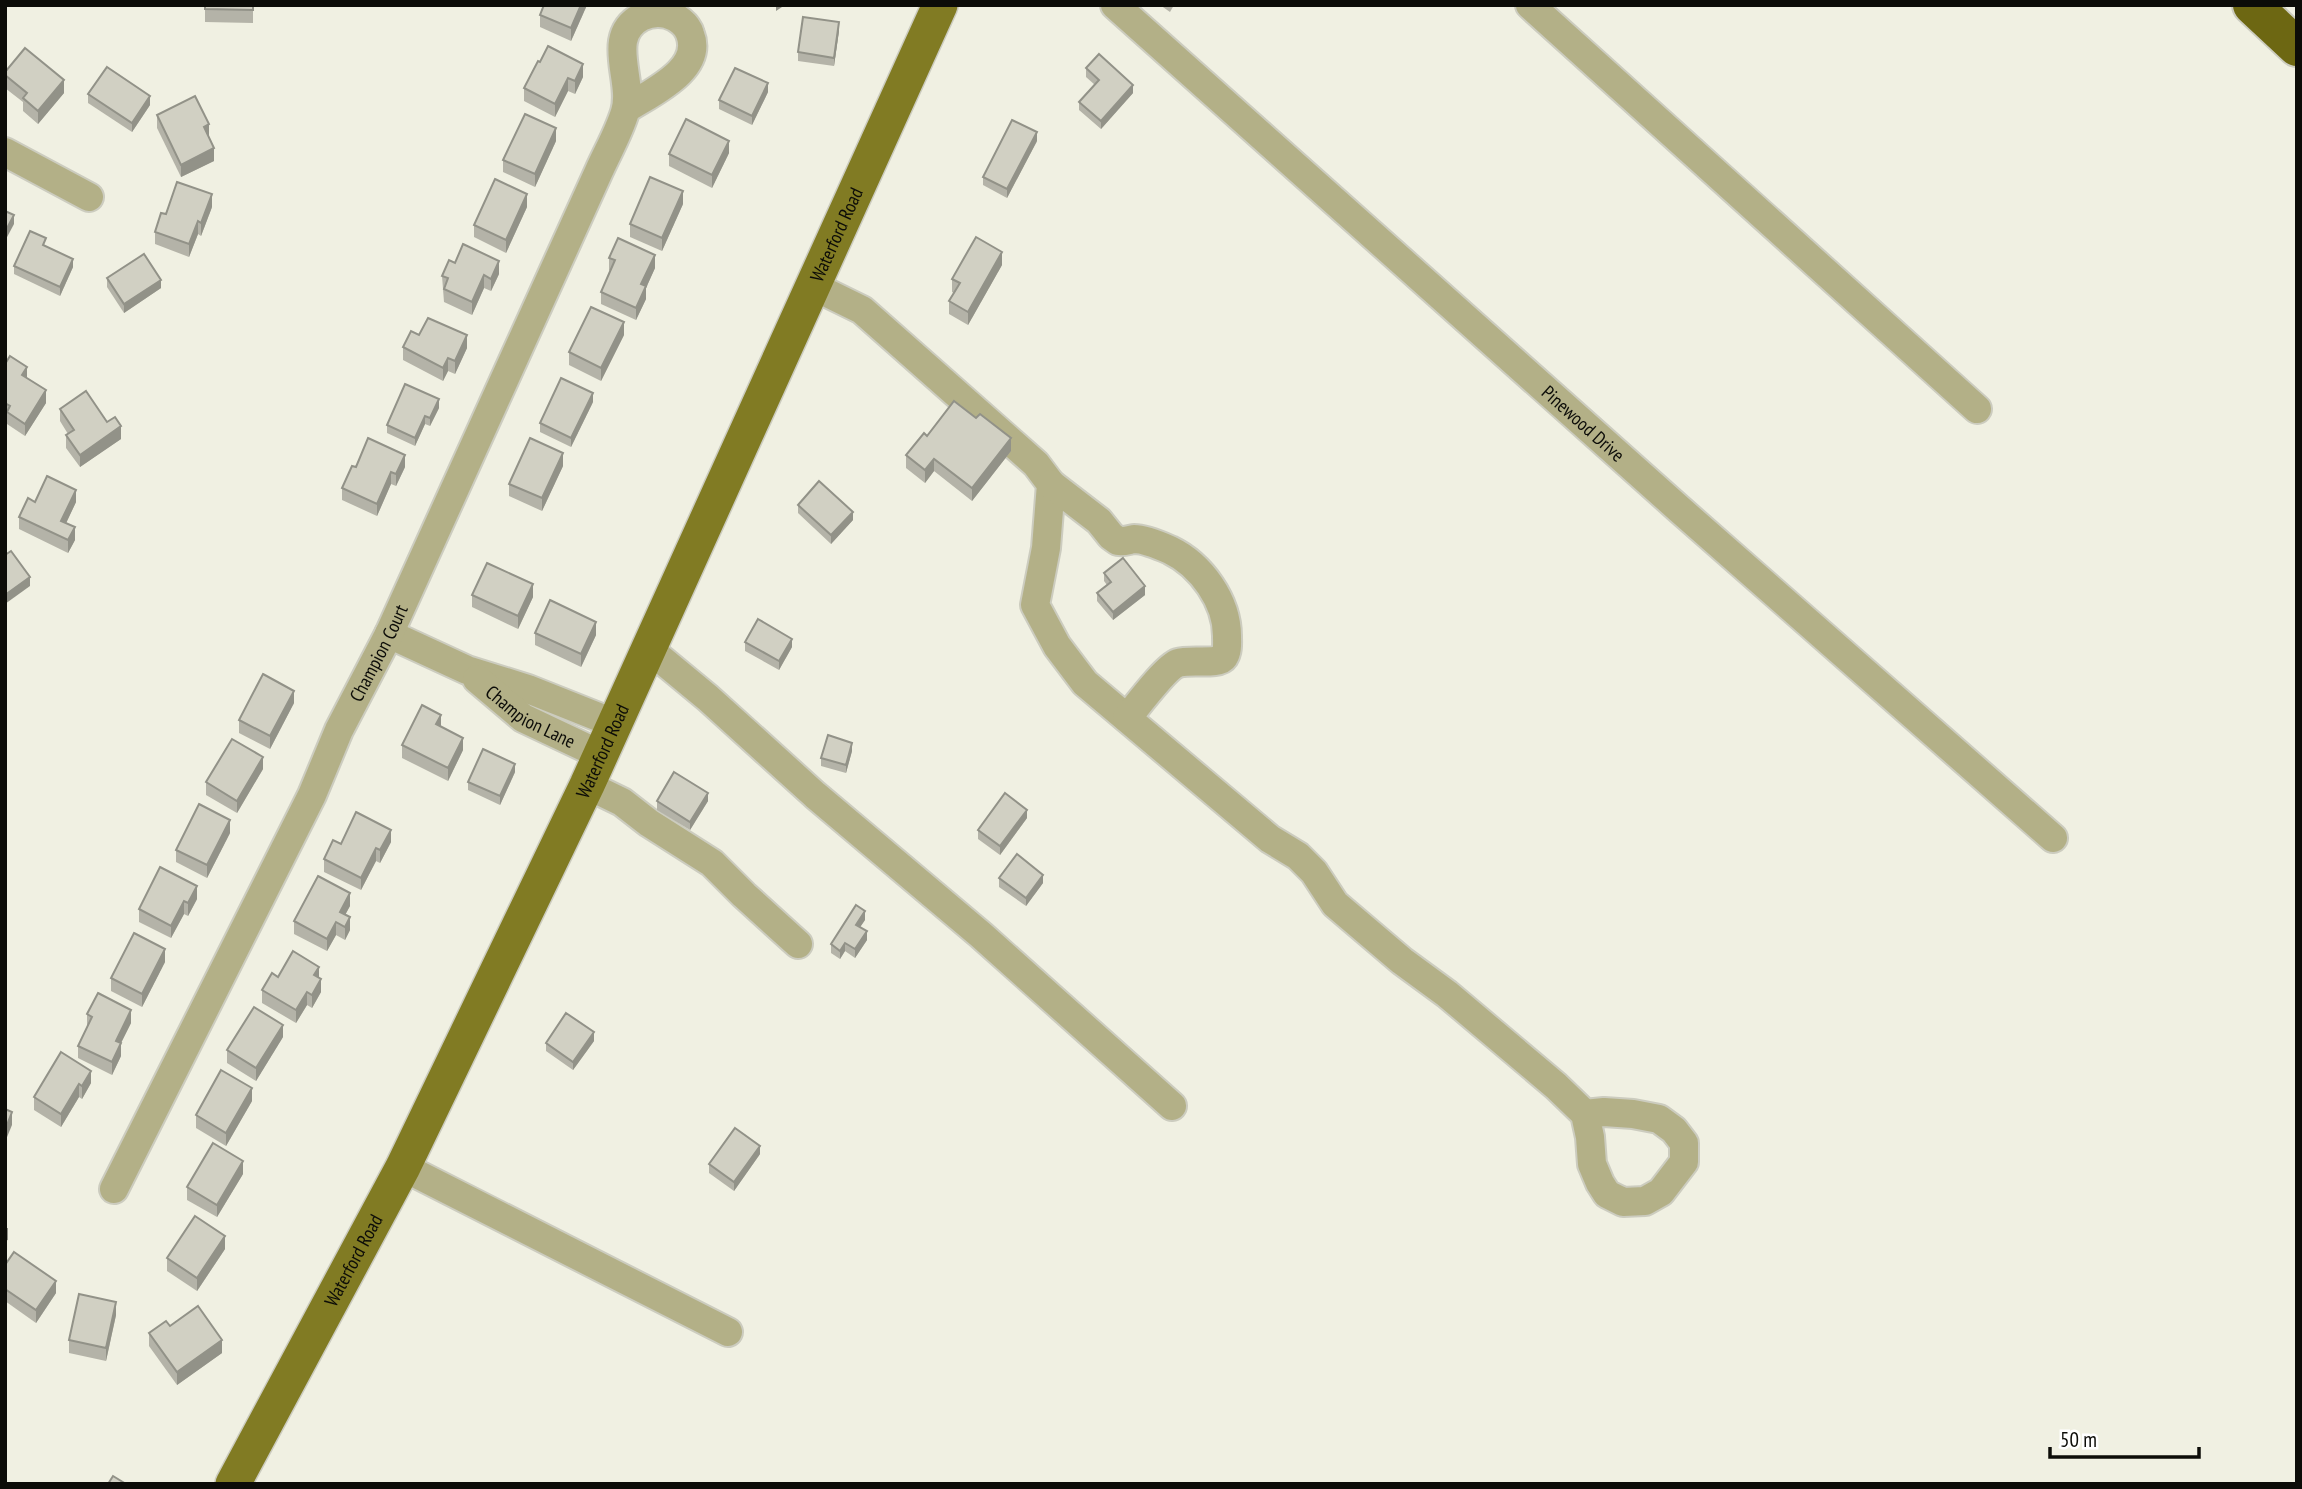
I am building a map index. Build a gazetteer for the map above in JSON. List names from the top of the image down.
{
  "streets": {
    "main road": ["Waterford Road"],
    "street": ["Pinewood Drive", "Champion Court", "Champion Lane"]
  },
  "crossings": [
    ["Waterford Road", "Champion Lane"],
    ["Champion Court", "Champion Lane"]
  ],
  "scale_bar": "50 m"
}
